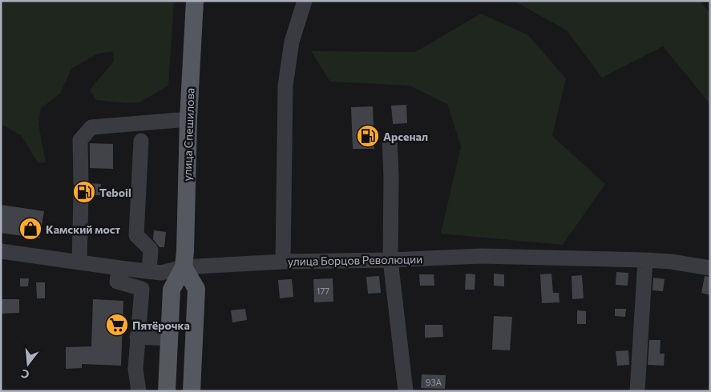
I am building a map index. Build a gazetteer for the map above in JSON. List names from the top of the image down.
{
  "streets": {
    "main road": ["улица Спешилова"],
    "street": ["улица Борцов Революции"]
  },
  "crossings": [
    ["улица Спешилова", "улица Борцов Революции"]
  ],
  "places": {
    "fuel station": ["Арсенал", "Teboil"],
    "shop": ["Камский мост"],
    "supermarket": ["Пятёрочка"]
  },
  "house_numbers": ["177", "93А"],
  "north": "bottom"
}
